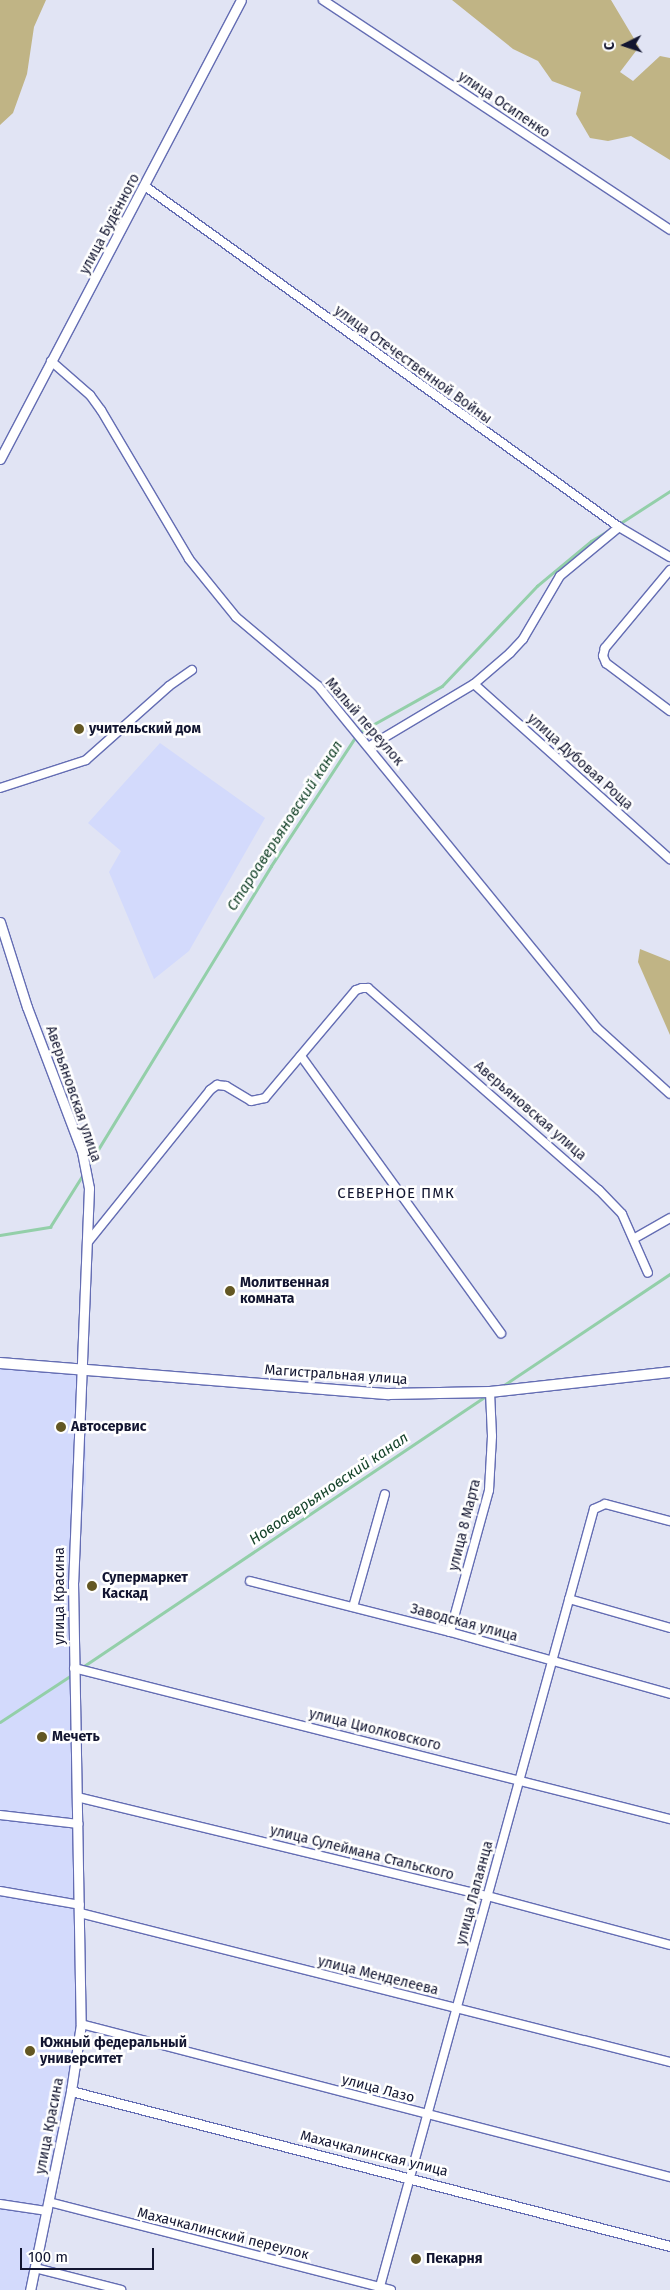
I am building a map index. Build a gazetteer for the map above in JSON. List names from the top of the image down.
{
  "streets": {
    "main road": ["Магистральная улица"],
    "street": [
      "улица Осипенко",
      "улица Будённого",
      "улица Отечественной Войны",
      "Малый переулок",
      "улица Дубовая Роща",
      "Аверьяновская улица",
      "улица 8 Марта",
      "улица Красина",
      "Заводская улица",
      "улица Циолковского",
      "улица Сулеймана Стальского",
      "улица Лалаянца",
      "улица Менделеева",
      "улица Лазо",
      "Махачкалинская улица",
      "Махачкалинский переулок"
    ]
  },
  "crossings": [
    ["улица Будённого", "улица Отечественной Войны"],
    ["улица Будённого", "Малый переулок"],
    ["Аверьяновская улица", "Магистральная улица"],
    ["Аверьяновская улица", "улица Красина"],
    ["Магистральная улица", "улица 8 Марта"],
    ["Магистральная улица", "улица Красина"],
    ["улица 8 Марта", "Заводская улица"],
    ["улица Красина", "улица Циолковского"],
    ["улица Красина", "улица Сулеймана Стальского"],
    ["улица Красина", "улица Менделеева"],
    ["улица Красина", "улица Лазо"],
    ["улица Красина", "Махачкалинская улица"],
    ["улица Красина", "Махачкалинский переулок"],
    ["Заводская улица", "улица Лалаянца"],
    ["улица Циолковского", "улица Лалаянца"],
    ["улица Сулеймана Стальского", "улица Лалаянца"],
    ["улица Лалаянца", "улица Менделеева"],
    ["улица Лалаянца", "улица Лазо"],
    ["улица Лалаянца", "Махачкалинская улица"],
    ["улица Лалаянца", "Махачкалинский переулок"]
  ],
  "districts": ["СЕВЕРНОЕ ПМК"],
  "water": ["Староаверьяновский канал", "Новоаверьяновский канал"],
  "places": [
    "учительский дом",
    "Молитвенная комната",
    "Автосервис",
    "Супермаркет Каскад",
    "Мечеть",
    "Южный федеральный университет",
    "Пекарня"
  ],
  "scale_bar": "100 m",
  "north": "left"
}
